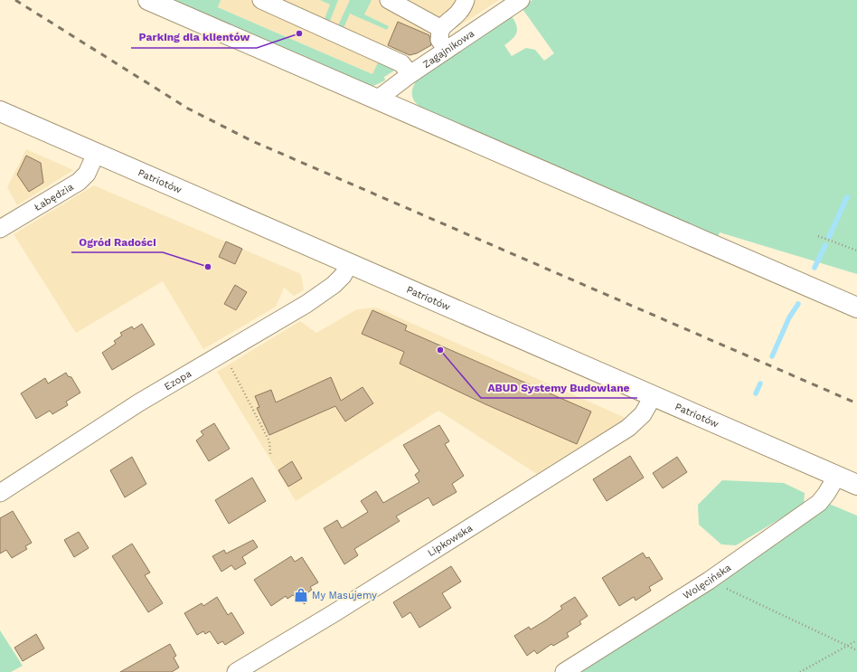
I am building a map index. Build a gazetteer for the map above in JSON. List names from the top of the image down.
{
  "streets": {
    "main road": ["Patriotów"],
    "street": [
      "Zagajnikowa",
      "Łabędzia",
      "Ezopa",
      "Lipkowska",
      "Wolęcińska"
    ]
  },
  "crossings": [
    ["Patriotów", "Łabędzia"],
    ["Patriotów", "Ezopa"],
    ["Patriotów", "Lipkowska"],
    ["Patriotów", "Wolęcińska"]
  ],
  "places": {
    "other": ["Parking dla klientów", "Ogród Radości", "ABUD Systemy Budowlane"],
    "shop": ["My Masujemy"]
  }
}
